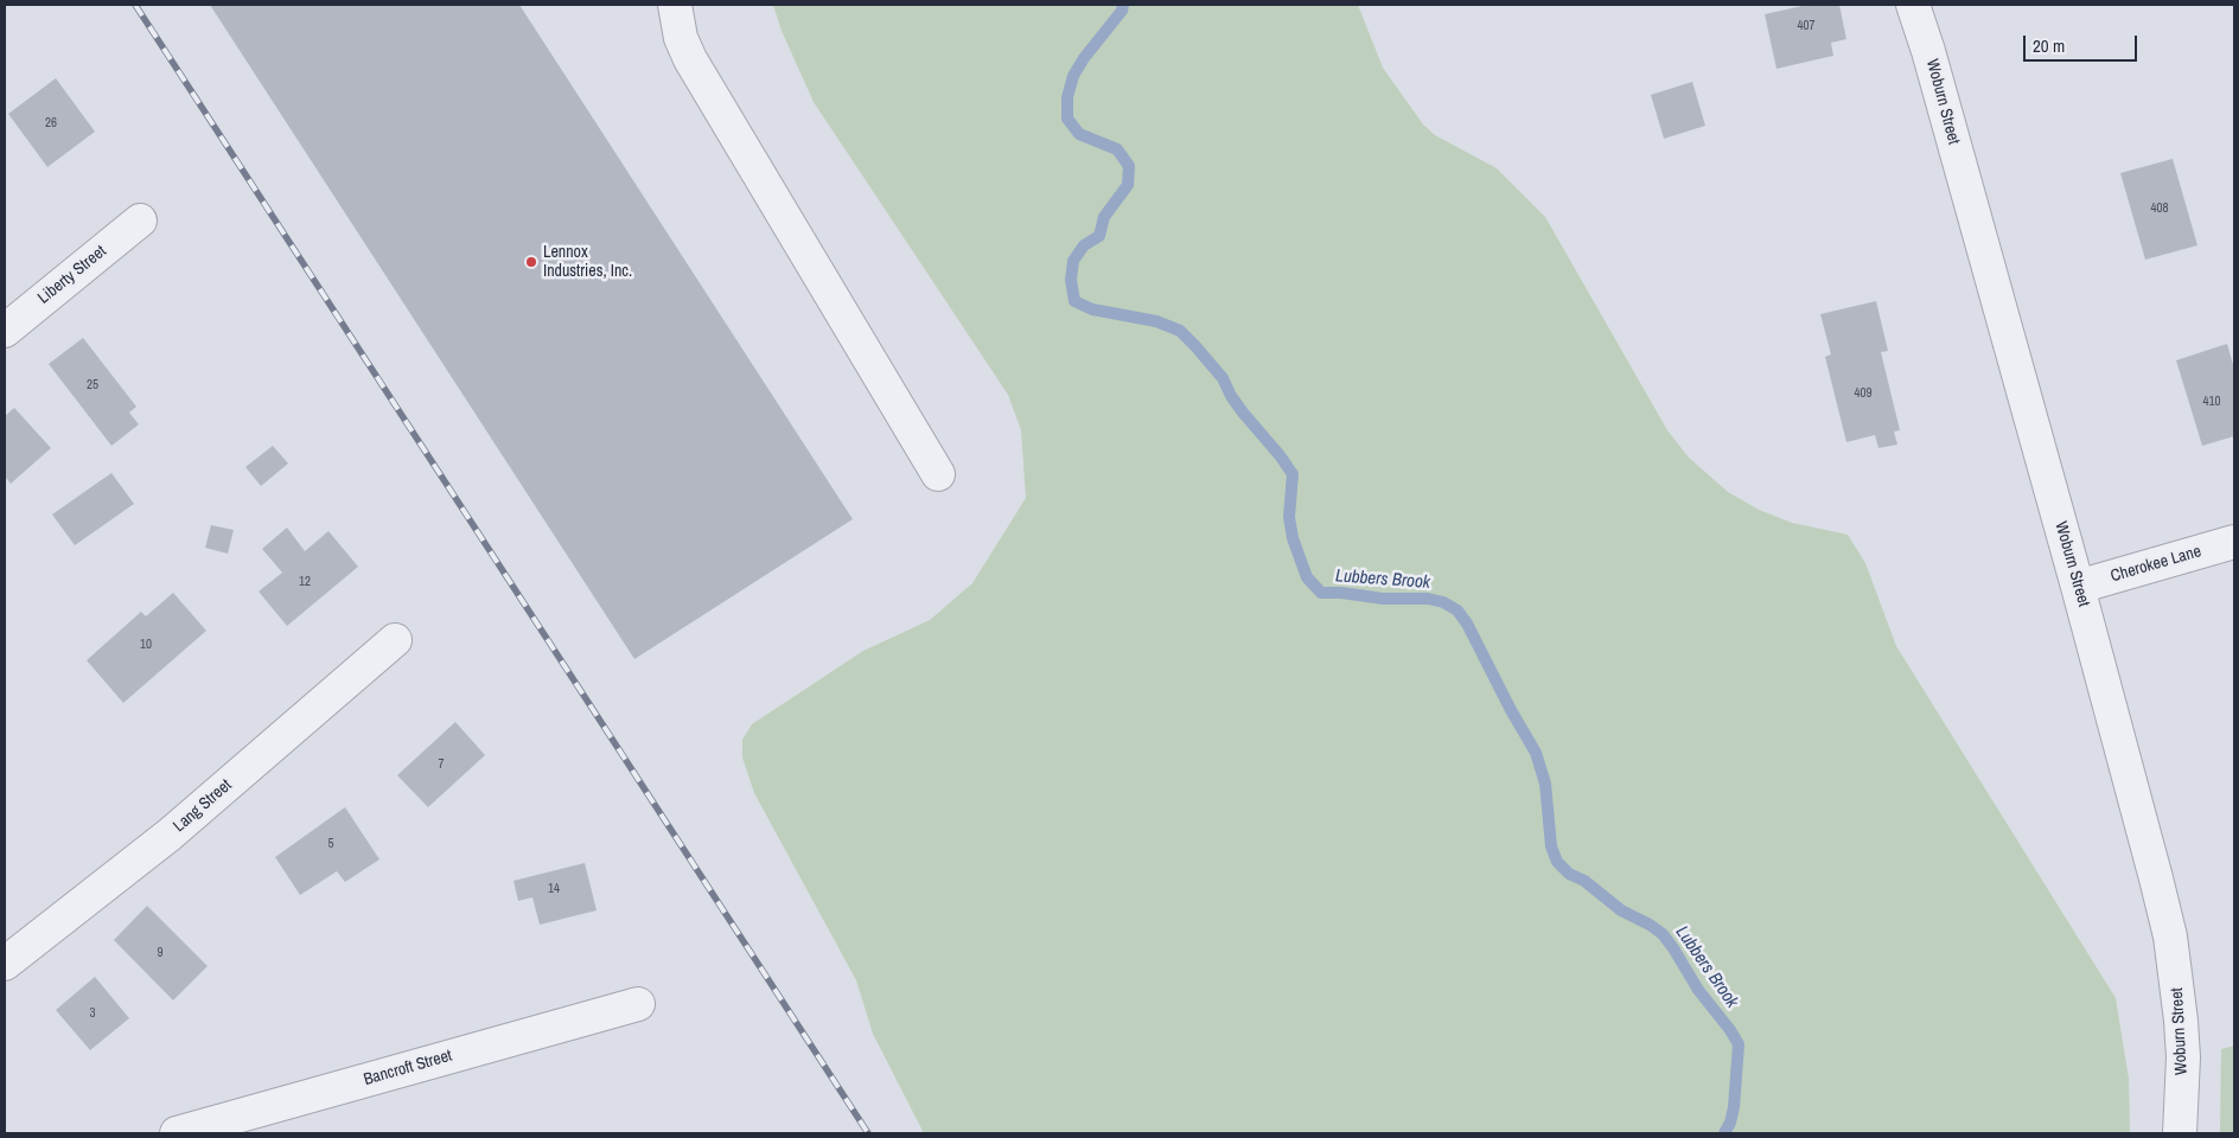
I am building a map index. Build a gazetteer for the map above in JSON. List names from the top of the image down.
{
  "streets": {
    "street": [
      "Woburn Street",
      "Liberty Street",
      "Cherokee Lane",
      "Lang Street",
      "Bancroft Street"
    ]
  },
  "crossings": [
    ["Woburn Street", "Cherokee Lane"]
  ],
  "water": ["Lubbers Brook"],
  "places": ["Lennox Industries, Inc."],
  "house_numbers": [
    "407",
    "26",
    "408",
    "25",
    "409",
    "410",
    "12",
    "10",
    "7",
    "5",
    "14",
    "9",
    "3"
  ],
  "scale_bar": "20 m"
}
